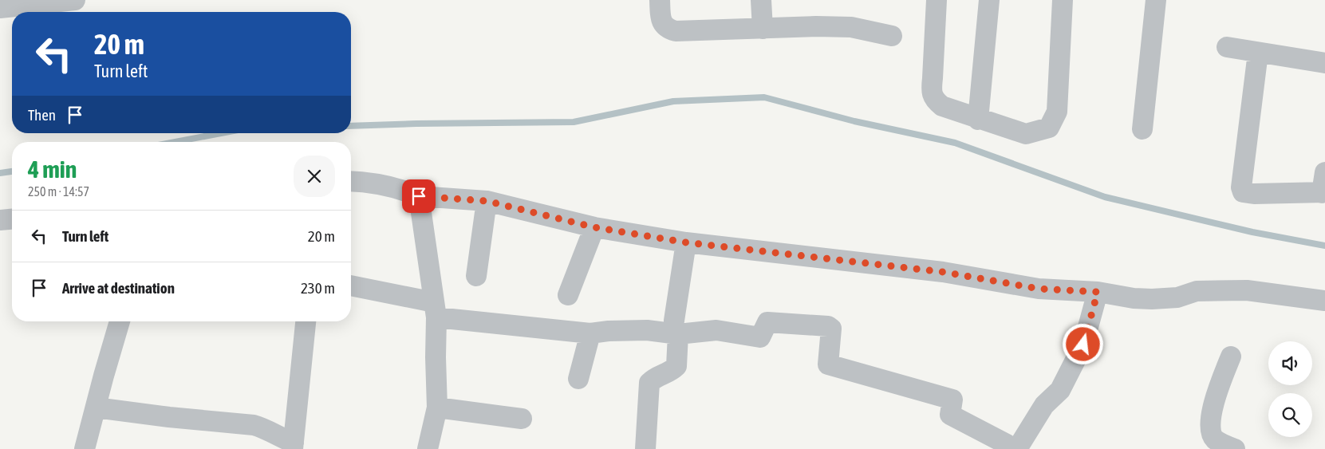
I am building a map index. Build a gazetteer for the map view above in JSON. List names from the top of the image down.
{
  "page": {
    "turn": ["20 m", "Turn left"],
    "then": "Then",
    "heading": ["4 min", "250 m · 14:57"],
    "list": [
      {
        "name": "Turn left",
        "value": "20 m"
      },
      {
        "name": "Arrive at destination",
        "value": "230 m"
      }
    ]
  }
}
